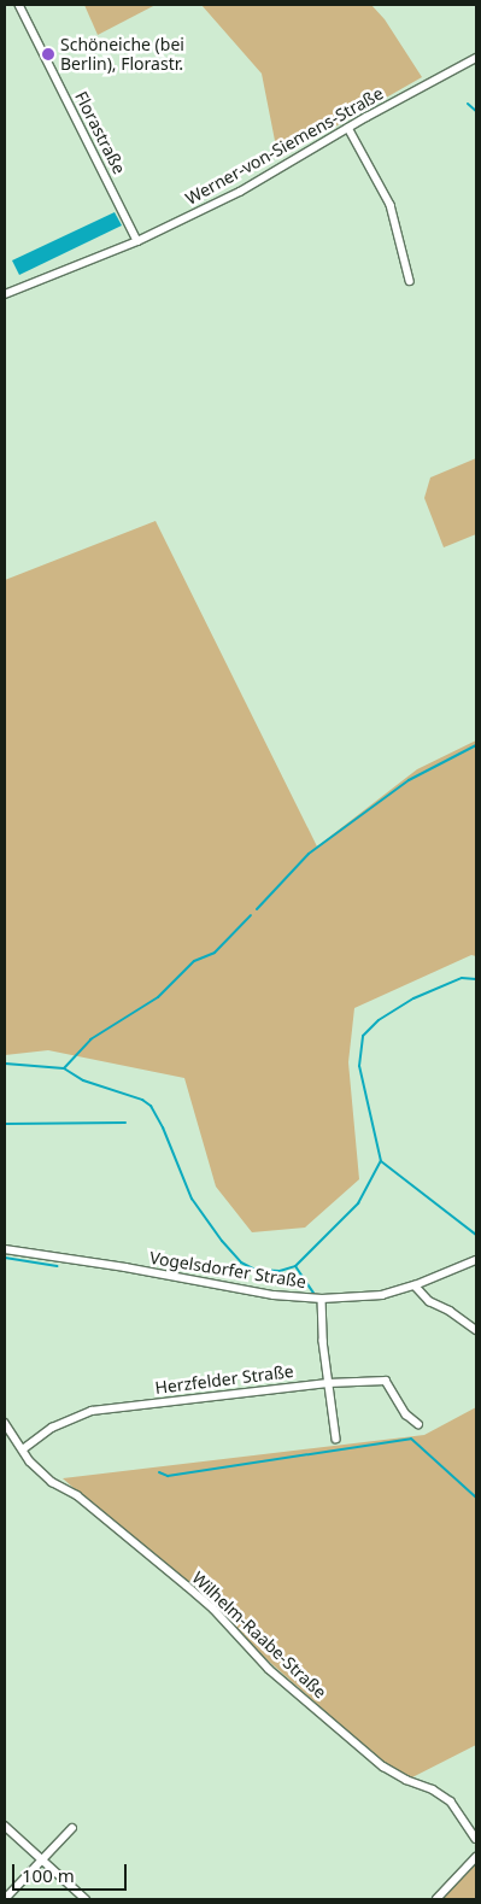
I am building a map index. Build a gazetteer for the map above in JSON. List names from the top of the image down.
{
  "streets": {
    "street": [
      "Florastraße",
      "Werner-von-Siemens-Straße",
      "Vogelsdorfer Straße",
      "Herzfelder Straße",
      "Wilhelm-Raabe-Straße"
    ]
  },
  "crossings": [
    ["Florastraße", "Werner-von-Siemens-Straße"],
    ["Herzfelder Straße", "Wilhelm-Raabe-Straße"]
  ],
  "places": ["Schöneiche (bei Berlin), Florastr."],
  "scale_bar": "100 m"
}
